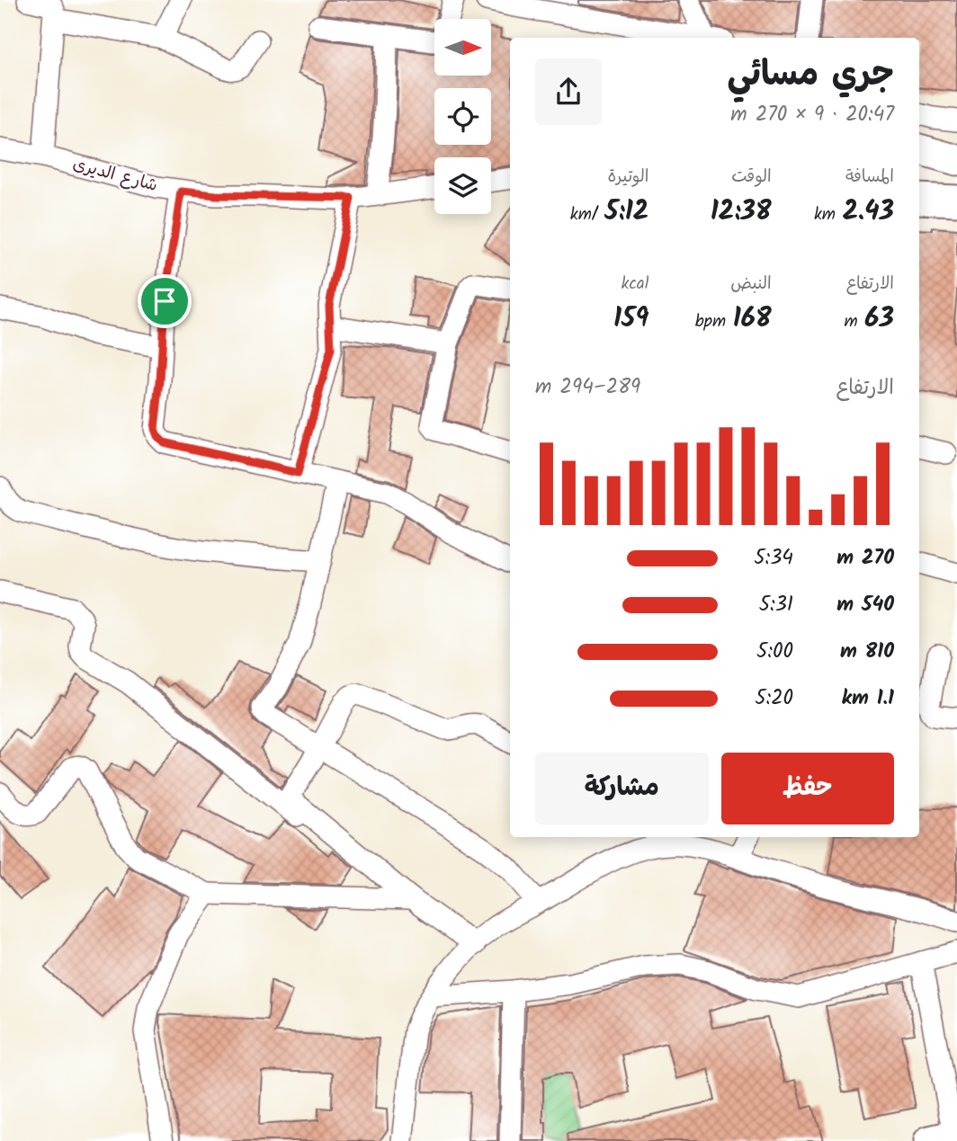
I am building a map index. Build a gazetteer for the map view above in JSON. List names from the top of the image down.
{
  "streets": {
    "street": ["شارع الديرى"]
  },
  "north": "right",
  "page": {
    "heading": ["جري مسائي", "20:47 · 9 × 270 m"],
    "stats": [
      ["المسافة", "2.43 km"],
      ["الوقت", "12:38"],
      ["الوتيرة", "5:12 /km"],
      ["الارتفاع", "63 m"],
      ["النبض", "168 bpm"],
      ["kcal", "159"]
    ],
    "chart": ["الارتفاع", "289–294 m"],
    "list": [
      {
        "name": "270 m",
        "note": "5:34"
      },
      {
        "name": "540 m",
        "note": "5:31"
      },
      {
        "name": "810 m",
        "note": "5:00"
      },
      {
        "name": "1.1 km",
        "note": "5:20"
      }
    ],
    "buttons": ["حفظ", "مشاركة"]
  }
}
